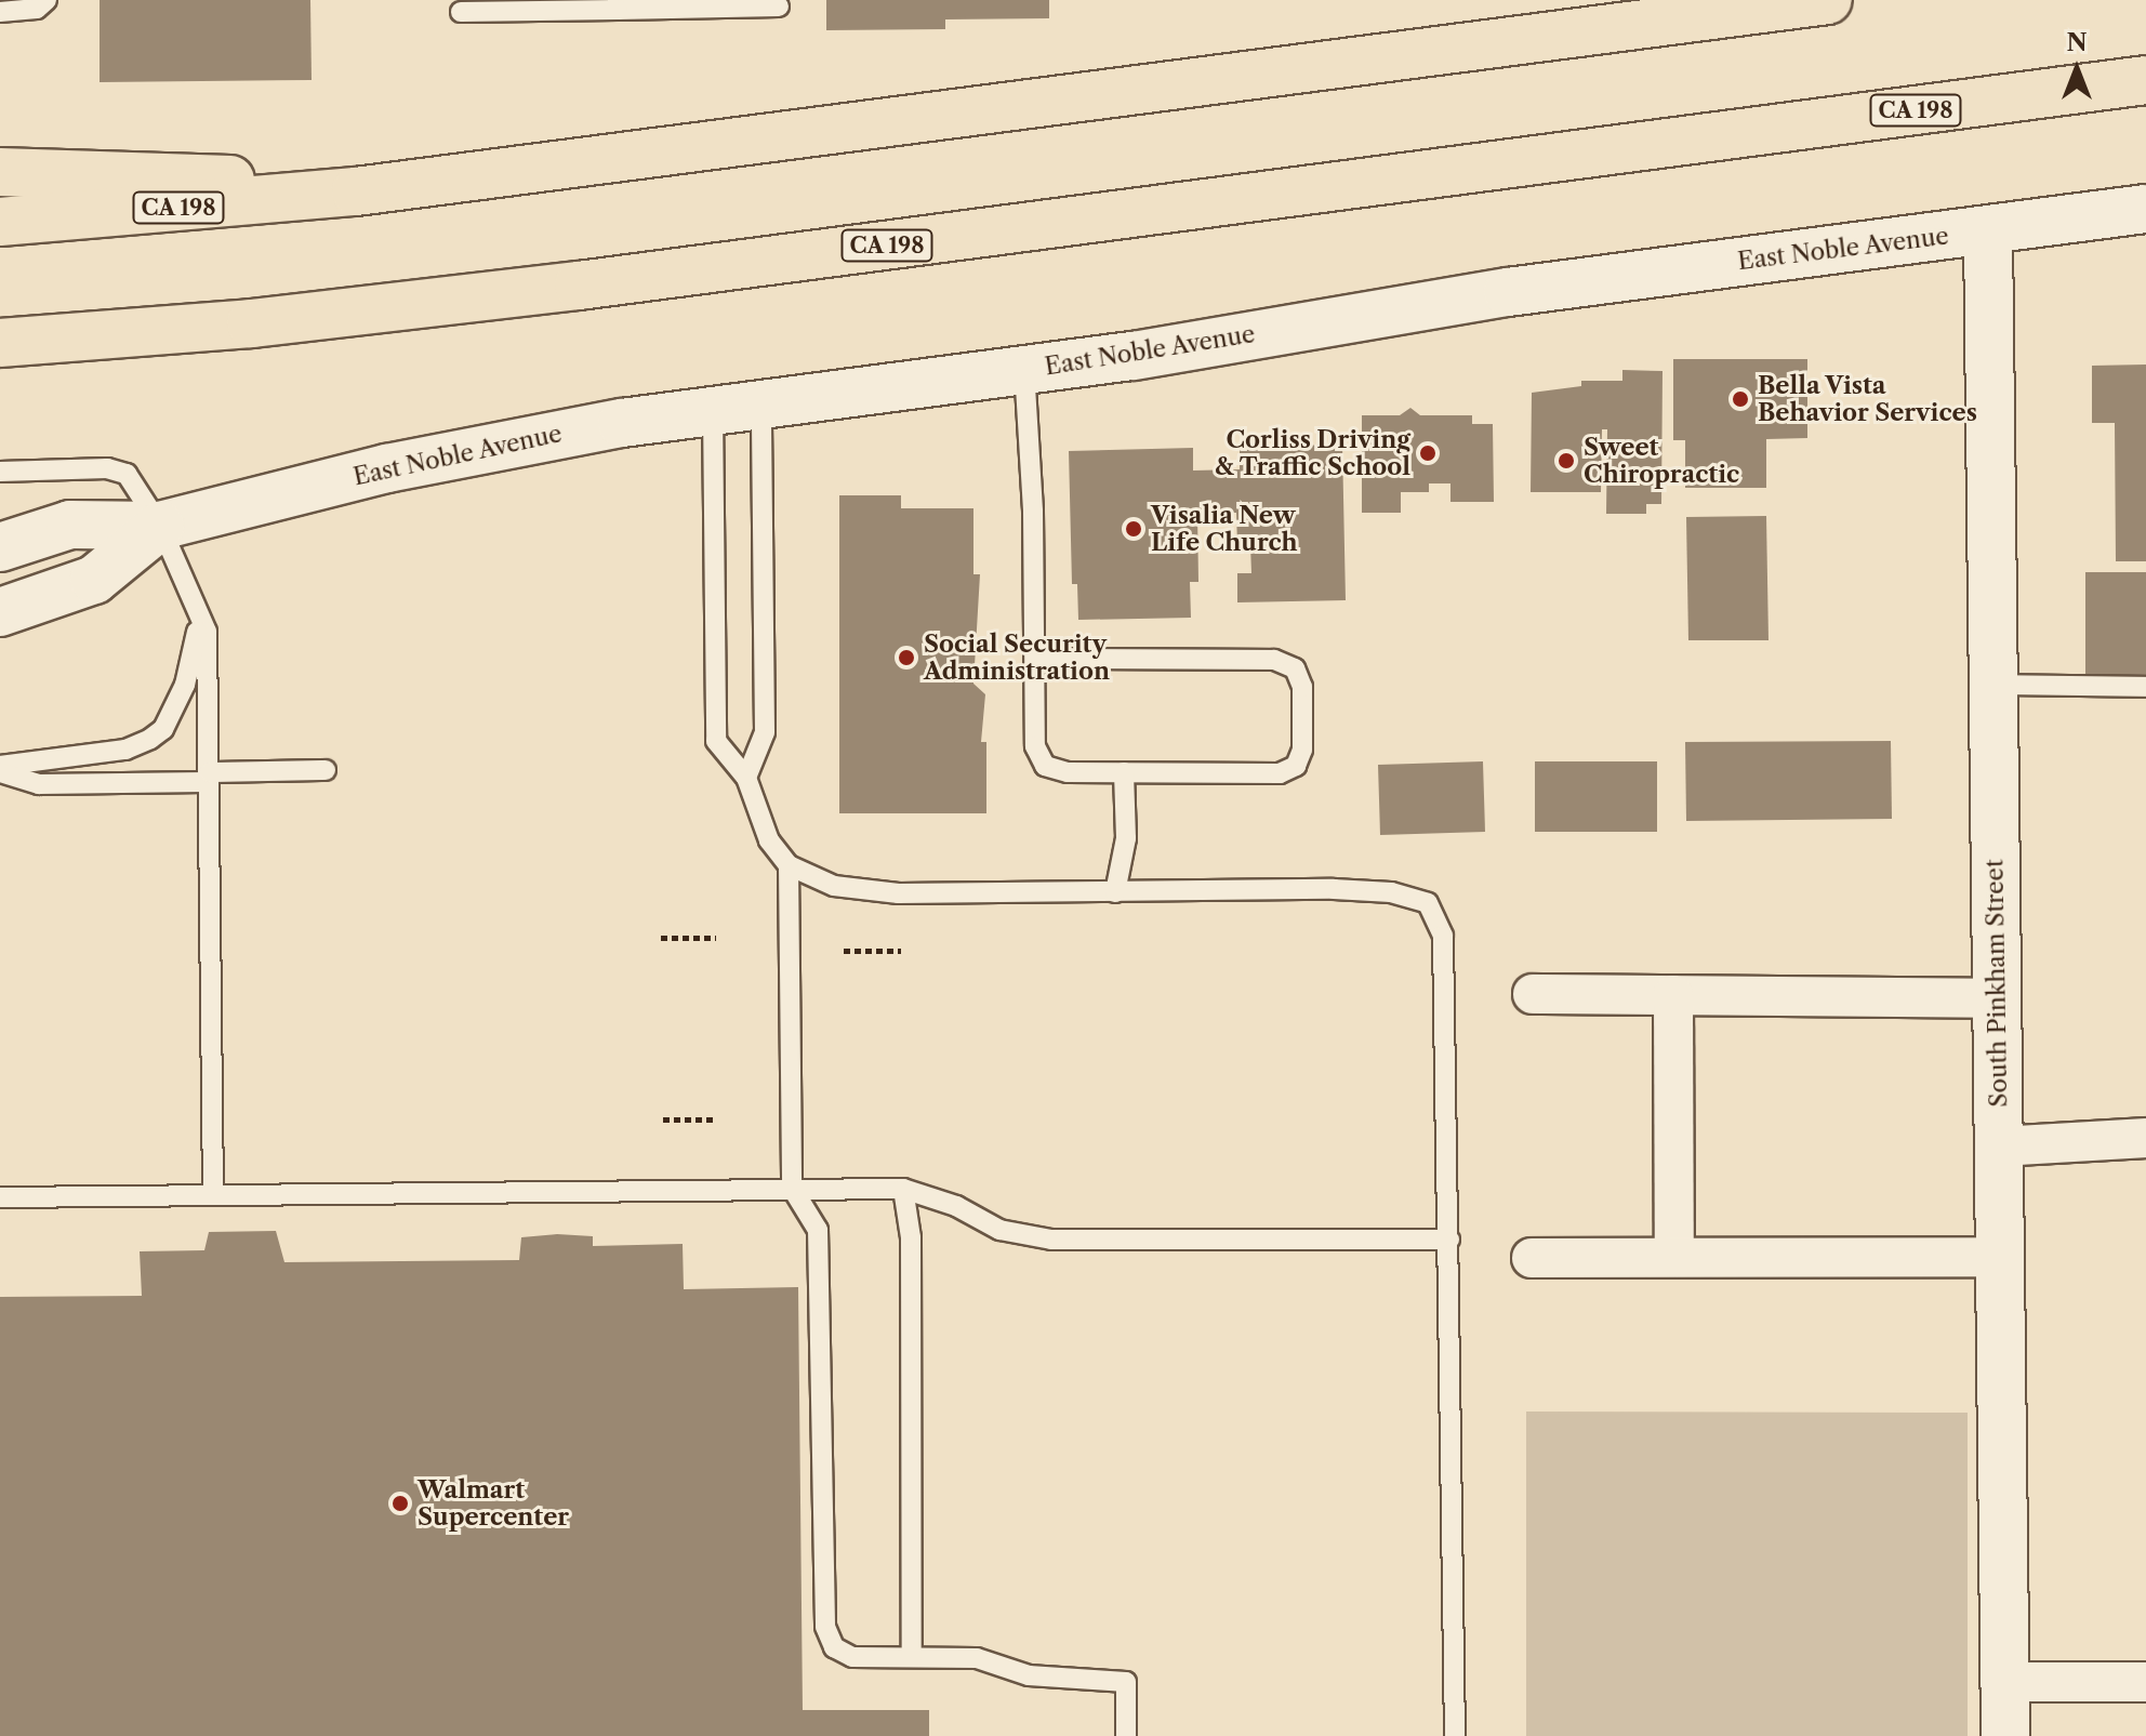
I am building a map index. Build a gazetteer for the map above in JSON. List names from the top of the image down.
{
  "streets": {
    "highway": ["CA 198"],
    "street": ["East Noble Avenue", "South Pinkham Street"]
  },
  "crossings": [
    ["East Noble Avenue", "South Pinkham Street"]
  ],
  "places": [
    "Bella Vista Behavior Services",
    "Corliss Driving & Traffic School",
    "Sweet Chiropractic",
    "Visalia New Life Church",
    "Social Security Administration",
    "Walmart Supercenter"
  ],
  "north": "top"
}
